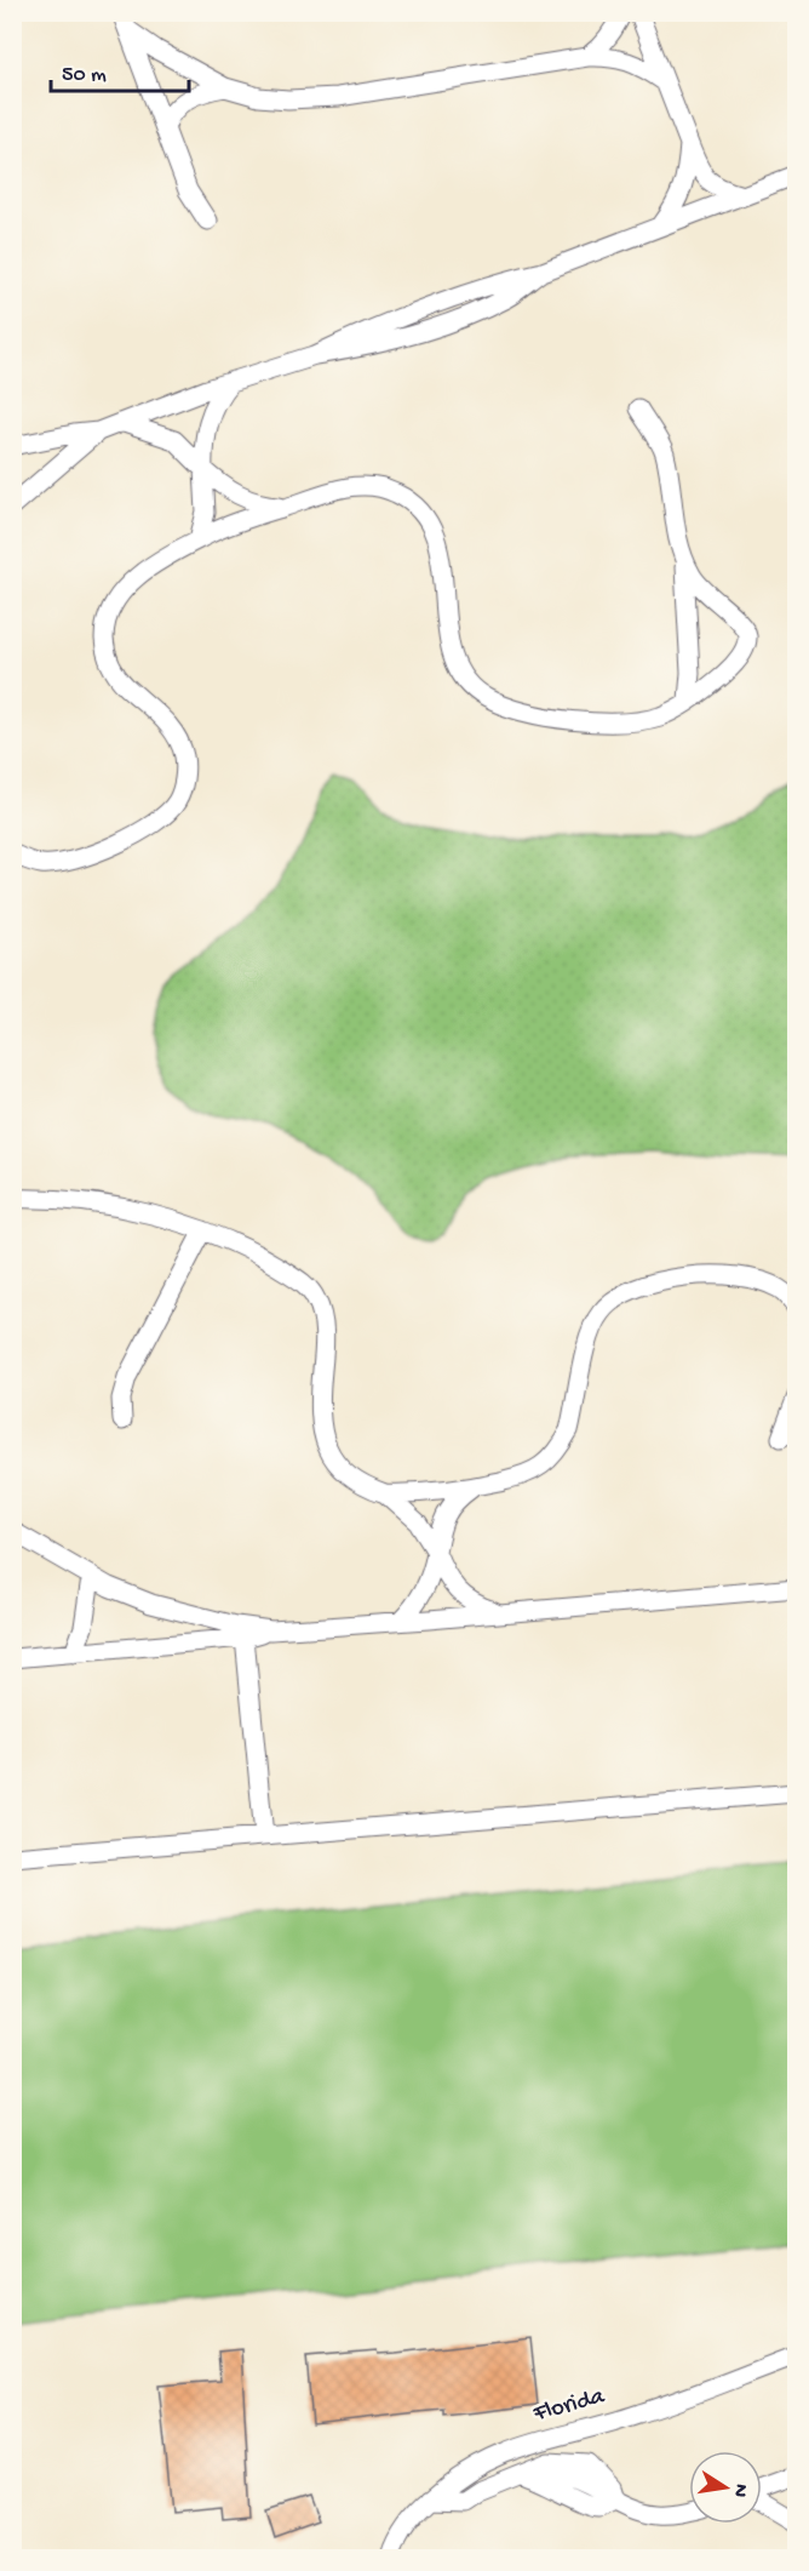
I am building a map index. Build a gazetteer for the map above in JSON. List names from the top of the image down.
{
  "streets": {
    "street": ["Florida"]
  },
  "scale_bar": "50 m",
  "north": "right"
}
